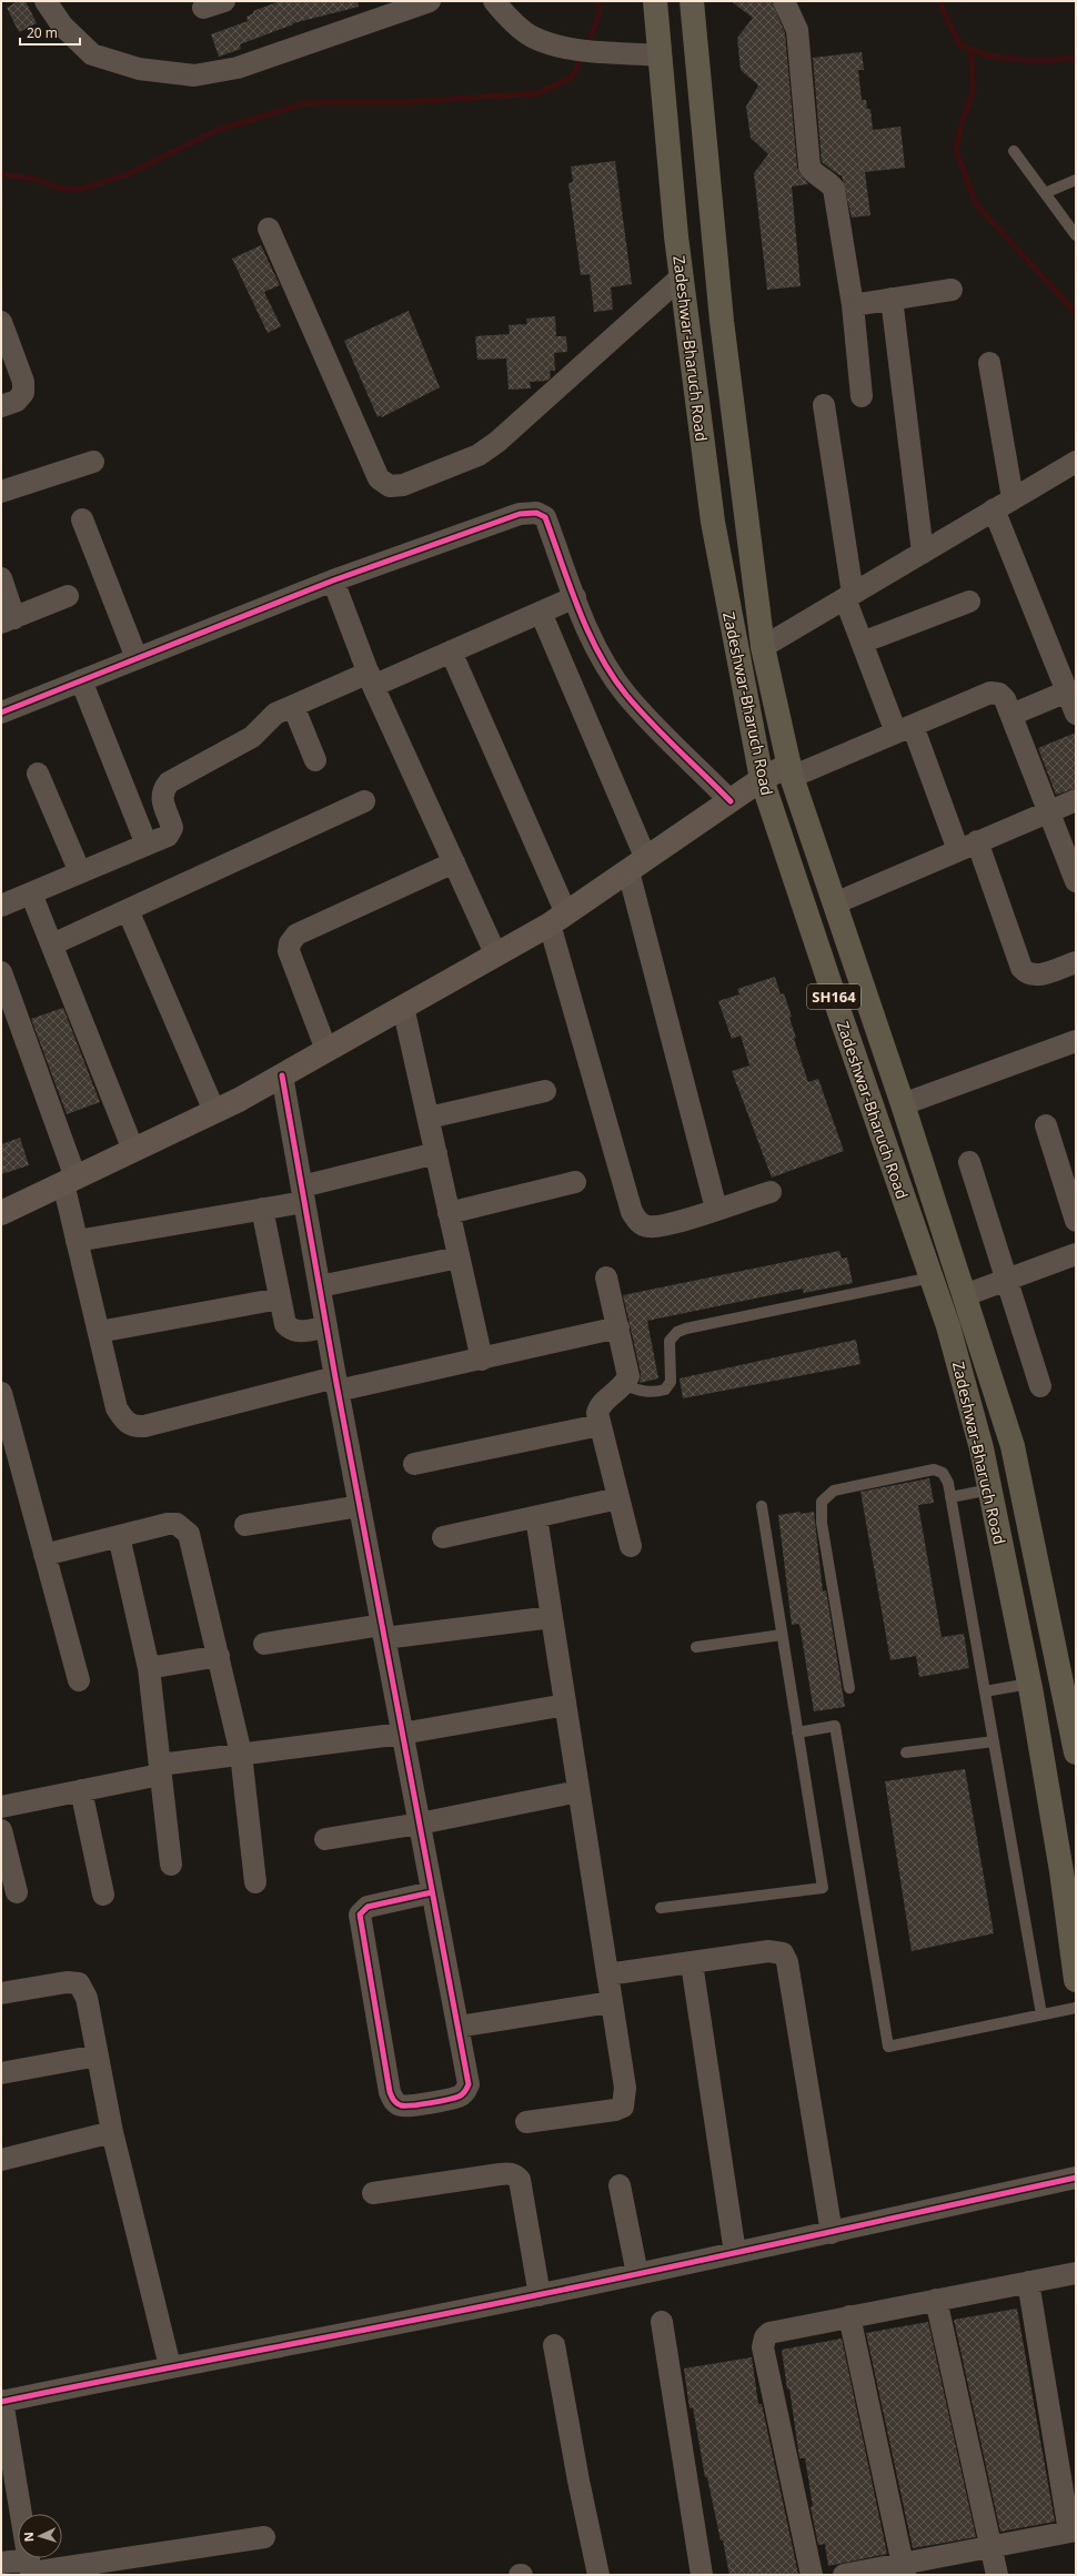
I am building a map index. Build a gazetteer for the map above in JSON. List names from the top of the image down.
{
  "streets": {
    "main road": ["Zadeshwar-Bharuch Road", "SH164"]
  },
  "scale_bar": "20 m",
  "north": "left"
}
